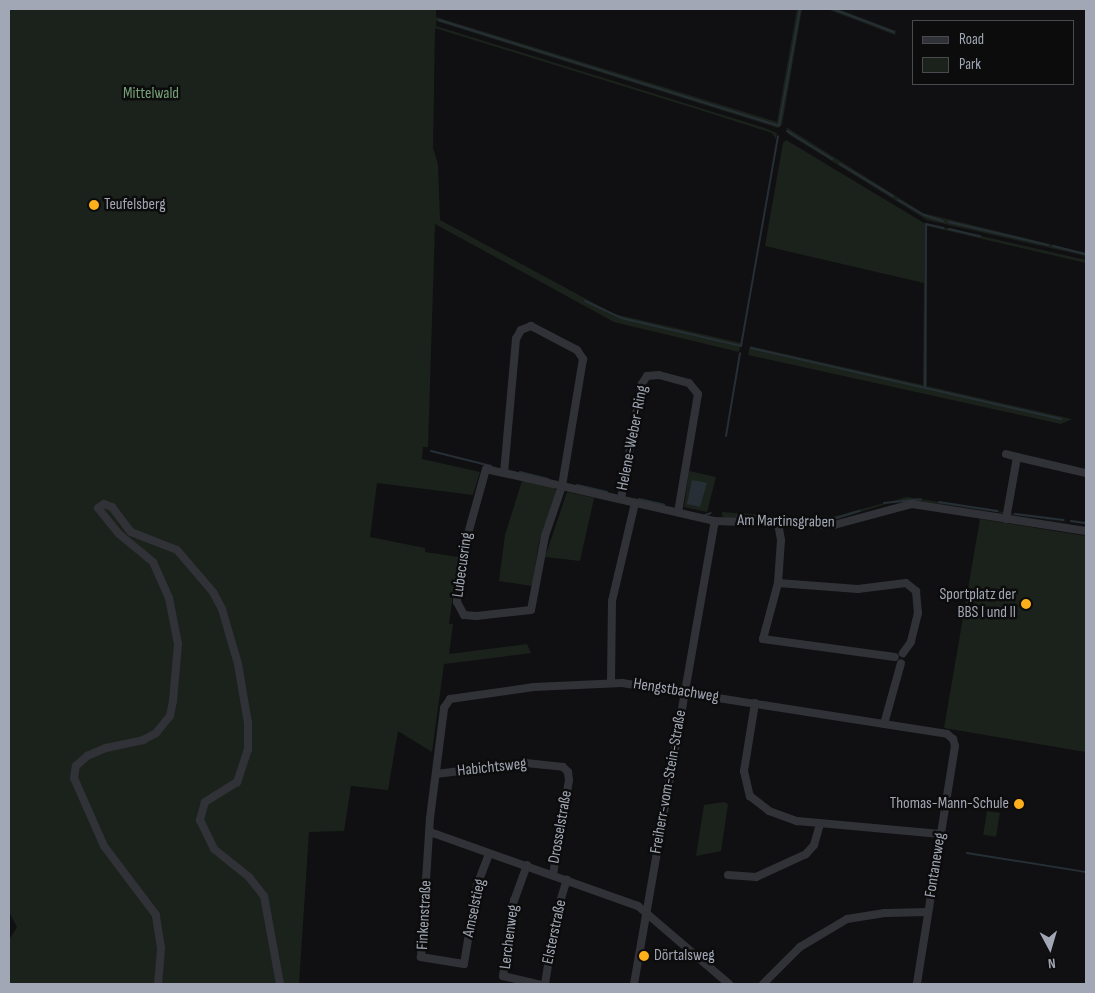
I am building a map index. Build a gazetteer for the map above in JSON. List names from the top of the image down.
{
  "streets": {
    "street": [
      "Helene-Weber-Ring",
      "Am Martinsgraben",
      "Lubecusring",
      "Hengstbachweg",
      "Habichtsweg",
      "Freiherr-vom-Stein-Straße",
      "Drosselstraße",
      "Fontaneweg",
      "Amselstieg",
      "Finkenstraße",
      "Elsterstraße",
      "Lerchenweg"
    ]
  },
  "crossings": [
    ["Helene-Weber-Ring", "Am Martinsgraben"],
    ["Am Martinsgraben", "Lubecusring"],
    ["Am Martinsgraben", "Freiherr-vom-Stein-Straße"],
    ["Hengstbachweg", "Habichtsweg"],
    ["Hengstbachweg", "Freiherr-vom-Stein-Straße"],
    ["Hengstbachweg", "Fontaneweg"],
    ["Habichtsweg", "Drosselstraße"],
    ["Habichtsweg", "Finkenstraße"],
    ["Amselstieg", "Finkenstraße"]
  ],
  "parks": ["Mittelwald"],
  "places": [
    "Teufelsberg",
    "Sportplatz der BBS I und II",
    "Thomas-Mann-Schule",
    "Dörtalsweg"
  ],
  "legend": ["Road", "Park"],
  "north": "bottom"
}
